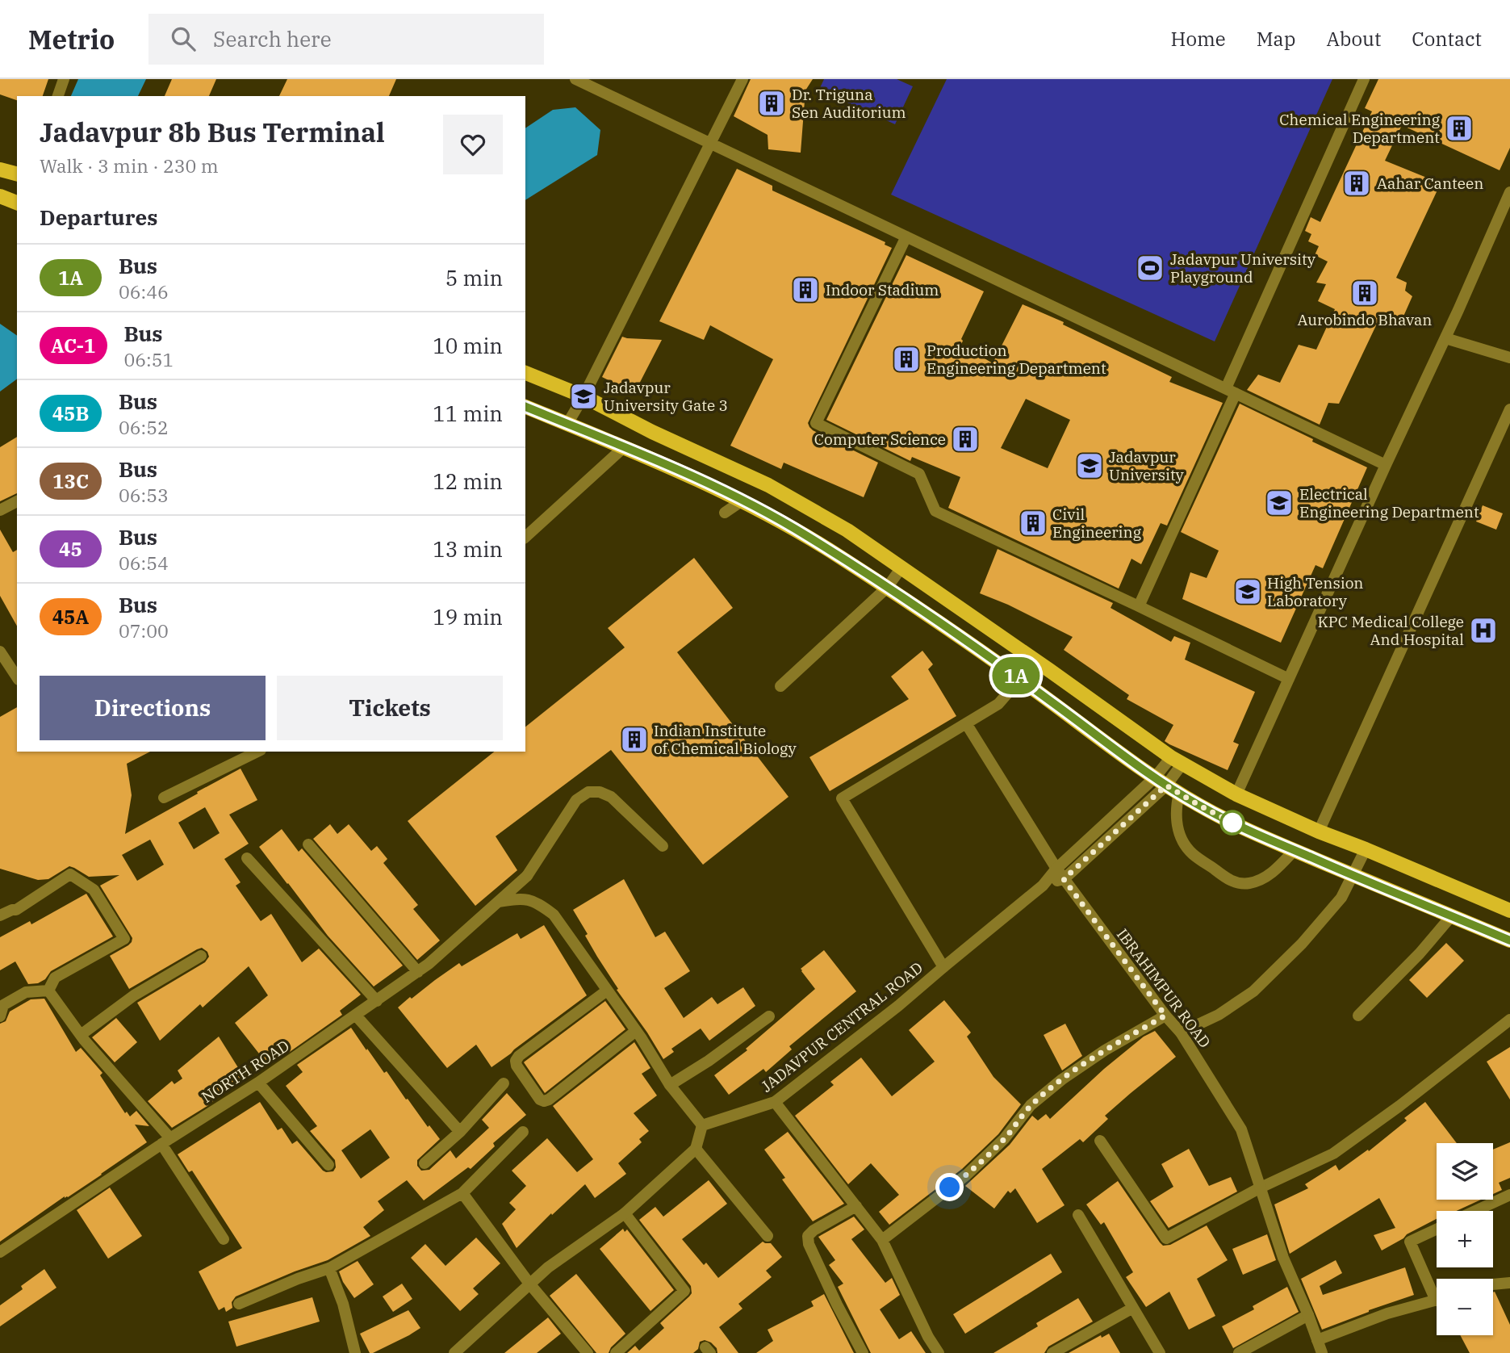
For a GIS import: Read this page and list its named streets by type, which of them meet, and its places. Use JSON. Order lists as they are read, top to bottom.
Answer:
{
  "streets": {
    "street": ["IBRAHIMPUR ROAD", "JADAVPUR CENTRAL ROAD", "NORTH ROAD"]
  },
  "crossings": [
    ["IBRAHIMPUR ROAD", "JADAVPUR CENTRAL ROAD"]
  ],
  "places": {
    "building": [
      "Dr. Triguna Sen Auditorium",
      "Chemical Engineering Department",
      "Aahar Canteen",
      "Indoor Stadium",
      "Aurobindo Bhavan",
      "Production Engineering Department",
      "Computer Science",
      "Civil Engineering",
      "Indian Institute of Chemical Biology"
    ],
    "sports": ["Jadavpur University Playground"],
    "school or university": [
      "Jadavpur University Gate 3",
      "Jadavpur University",
      "Electrical Engineering Department",
      "High Tension Laboratory"
    ],
    "hospital": ["KPC Medical College And Hospital"]
  },
  "lines": ["bus line 1A"],
  "page": {
    "header": "Metrio",
    "search": "Search here",
    "nav": [
      "Home",
      "Map",
      "About",
      "Contact"
    ],
    "on_map": "1A",
    "heading": [
      ["Jadavpur 8b Bus Terminal", "Walk · 3 min · 230 m"],
      "Departures"
    ],
    "list": [
      {
        "mark": "1A",
        "name": "Bus",
        "note": "06:46",
        "value": "5 min"
      },
      {
        "mark": "AC-1",
        "name": "Bus",
        "note": "06:51",
        "value": "10 min"
      },
      {
        "mark": "45B",
        "name": "Bus",
        "note": "06:52",
        "value": "11 min"
      },
      {
        "mark": "13C",
        "name": "Bus",
        "note": "06:53",
        "value": "12 min"
      },
      {
        "mark": "45",
        "name": "Bus",
        "note": "06:54",
        "value": "13 min"
      },
      {
        "mark": "45A",
        "name": "Bus",
        "note": "07:00",
        "value": "19 min"
      }
    ],
    "buttons": ["Directions", "Tickets"],
    "map_buttons": ["+", "−"]
  }
}
